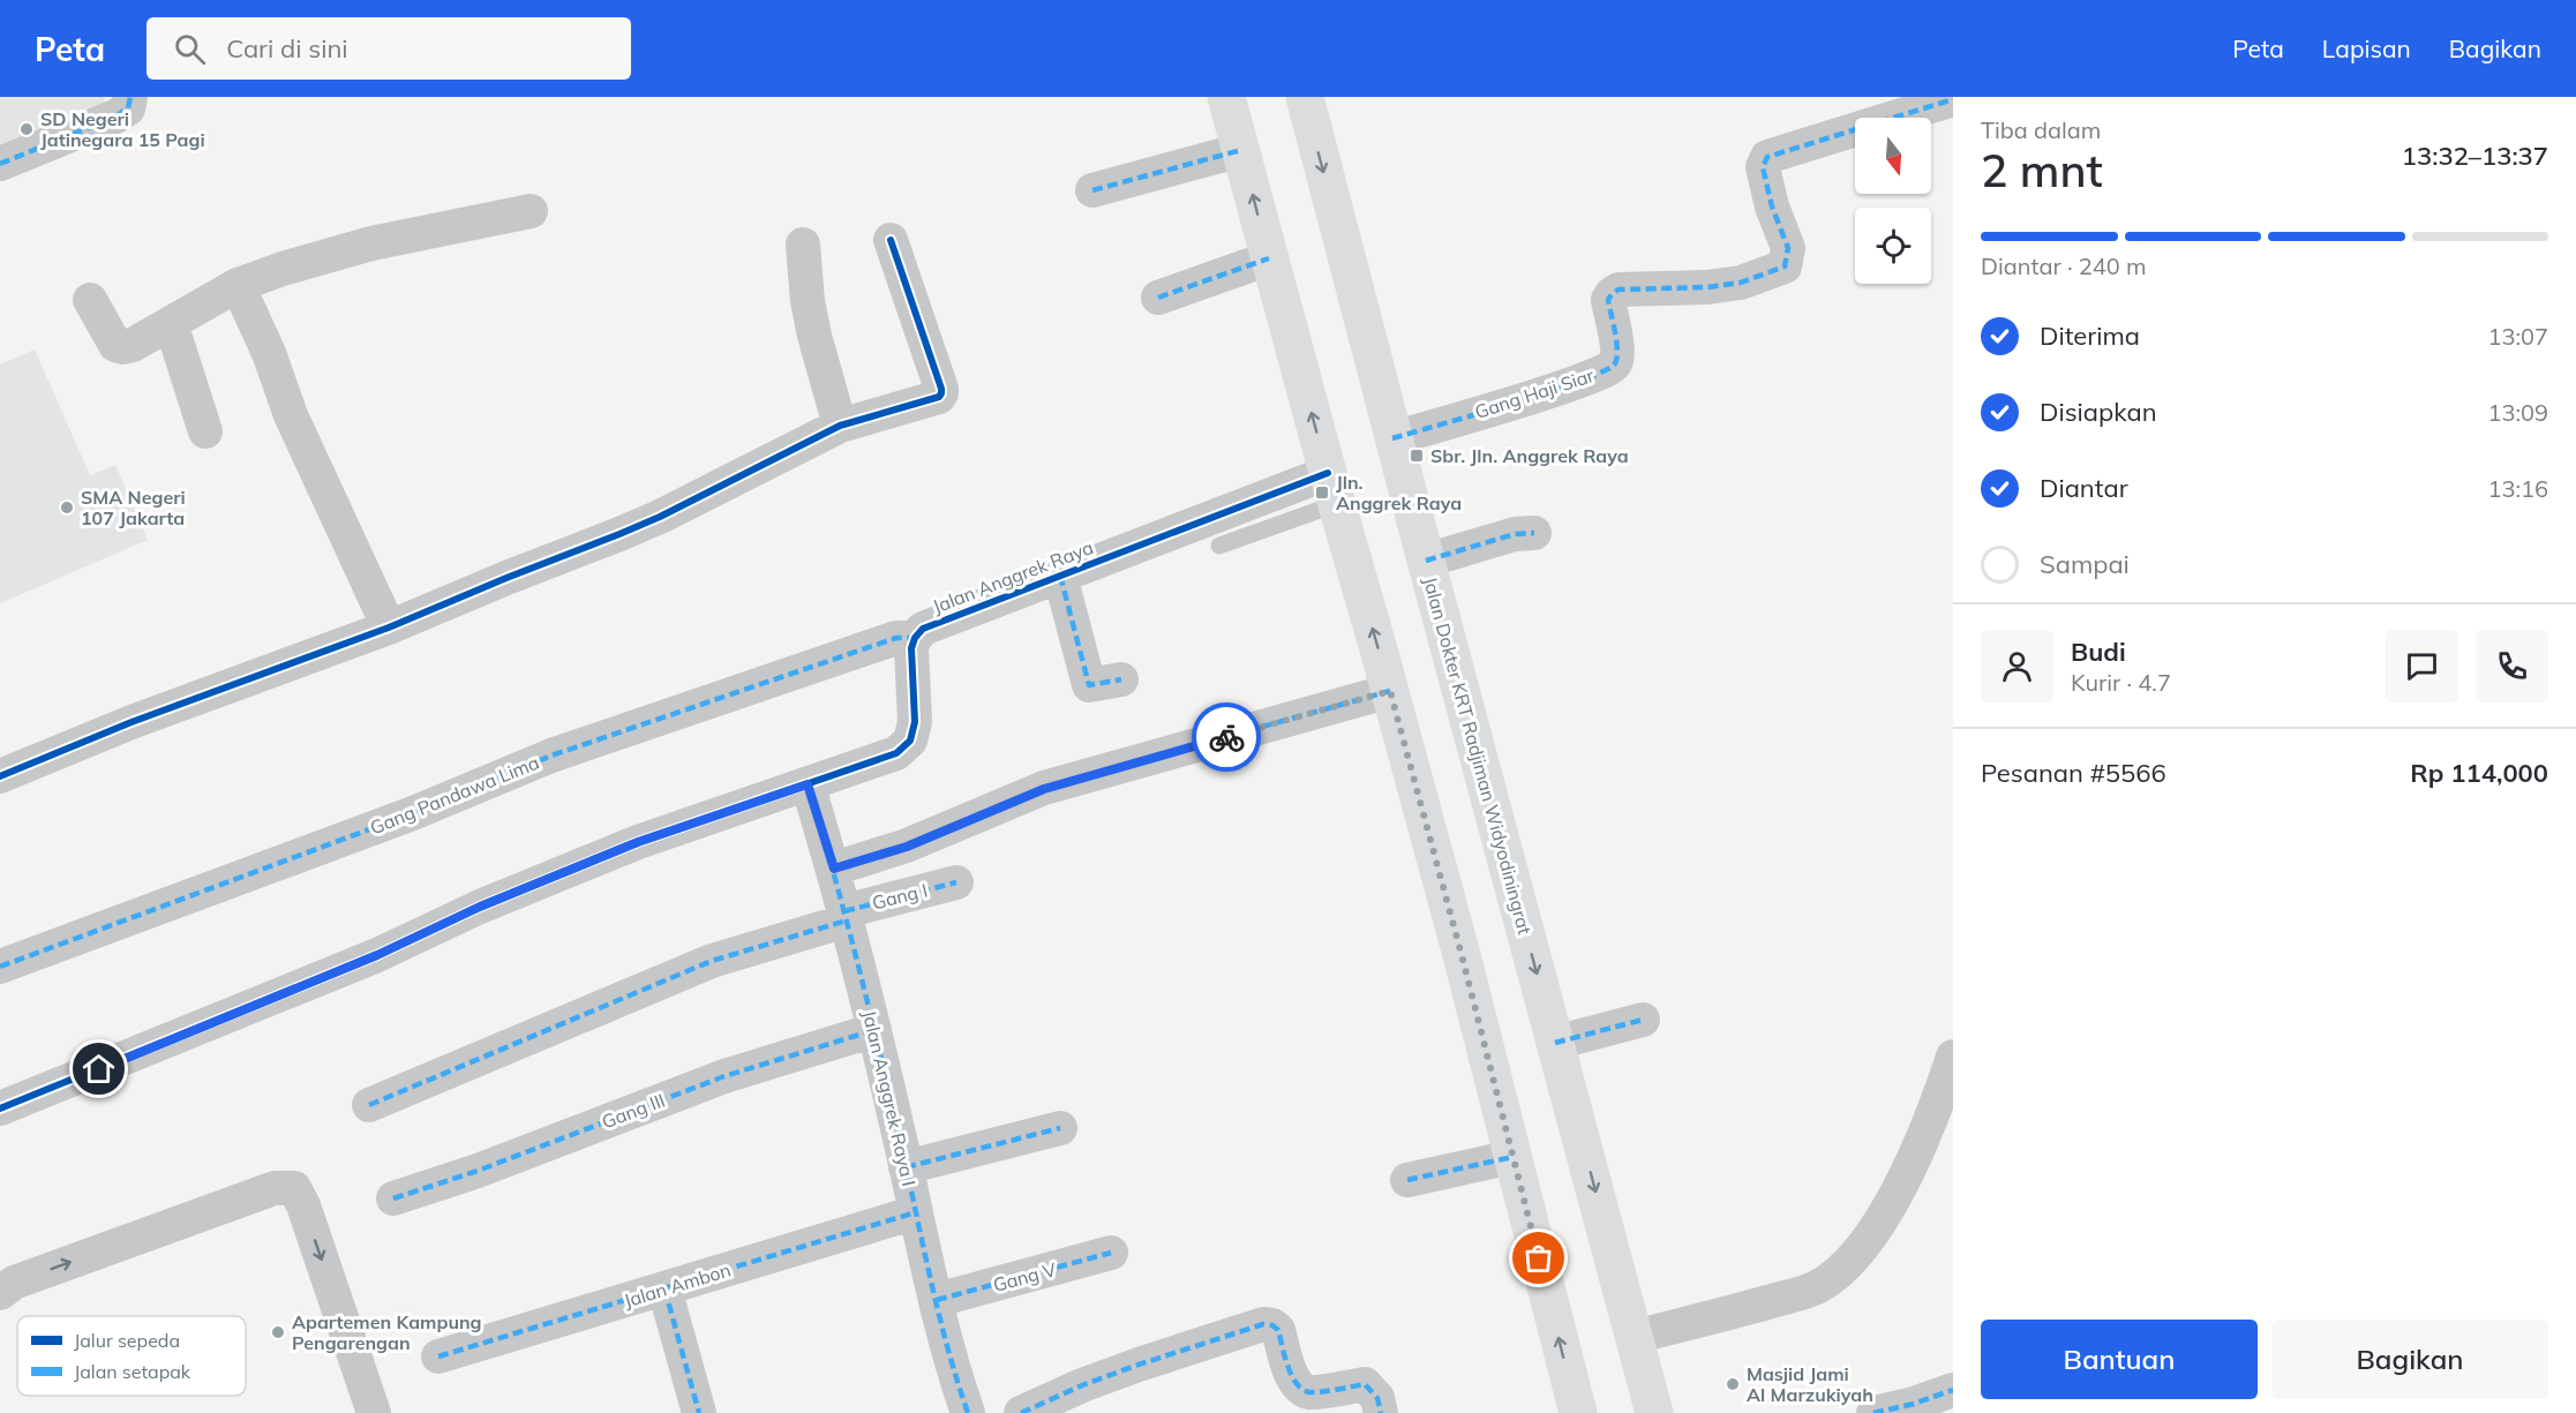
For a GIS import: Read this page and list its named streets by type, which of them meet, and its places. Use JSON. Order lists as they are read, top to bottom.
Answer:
{
  "streets": {
    "main road": ["Jalan Dokter KRT Radjiman Widyodiningrat"],
    "street": [
      "Gang Haji Siar",
      "Jalan Anggrek Raya",
      "Gang Pandawa Lima",
      "Gang I",
      "Jalan Anggrek Raya I",
      "Gang III",
      "Gang V",
      "Jalan Ambon"
    ]
  },
  "crossings": [
    ["Gang Haji Siar", "Jalan Dokter KRT Radjiman Widyodiningrat"],
    ["Jalan Anggrek Raya", "Gang Pandawa Lima"],
    ["Gang I", "Jalan Anggrek Raya I"],
    ["Jalan Anggrek Raya I", "Gang III"],
    ["Jalan Anggrek Raya I", "Gang V"],
    ["Jalan Anggrek Raya I", "Jalan Ambon"]
  ],
  "places": {
    "other": [
      "SD Negeri Jatinegara 15 Pagi",
      "SMA Negeri 107 Jakarta",
      "Apartemen Kampung Pengarengan",
      "Masjid Jami Al Marzukiyah"
    ],
    "transit": ["Sbr. Jln. Anggrek Raya", "Jln. Anggrek Raya"]
  },
  "legend": ["Jalur sepeda", "Jalan setapak"],
  "north": "bottom",
  "page": {
    "header": "Peta",
    "search": "Cari di sini",
    "nav": ["Peta", "Lapisan", "Bagikan"],
    "heading": ["2 mnt", "Tiba dalam", "13:32–13:37"],
    "panel": [
      "Budi",
      "Kurir · 4.7",
      "Pesanan #5566",
      "Rp 114,000"
    ],
    "bar": "Diantar · 240 m",
    "list": [
      ["Diterima", "13:07"],
      ["Disiapkan", "13:09"],
      ["Diantar", "13:16"],
      "Sampai"
    ],
    "buttons": ["Bantuan", "Bagikan"]
  }
}
